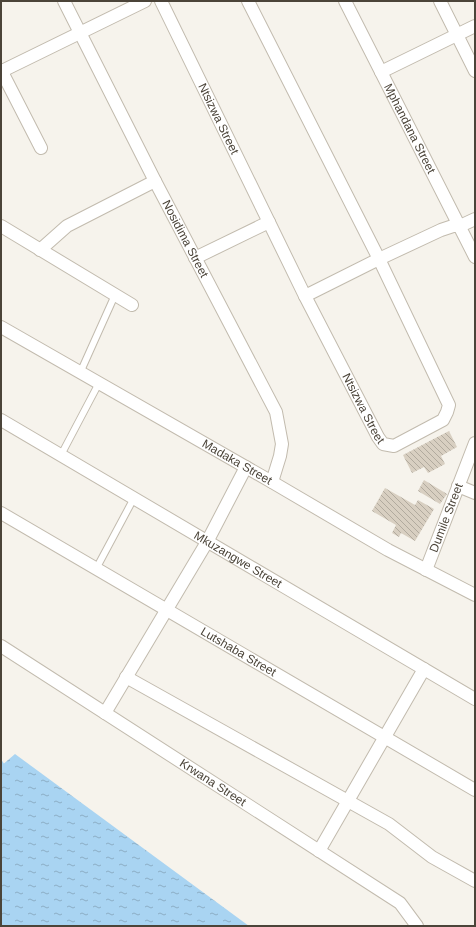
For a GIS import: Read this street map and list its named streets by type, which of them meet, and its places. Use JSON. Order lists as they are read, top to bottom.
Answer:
{
  "streets": {
    "street": [
      "Ntsizwa Street",
      "Mphandana Street",
      "Nosidima Street",
      "Madaka Street",
      "Dumile Street",
      "Mkuzangwe Street",
      "Lutshaba Street",
      "Krwana Street"
    ]
  },
  "crossings": [
    ["Nosidima Street", "Madaka Street"],
    ["Madaka Street", "Dumile Street"]
  ]
}
